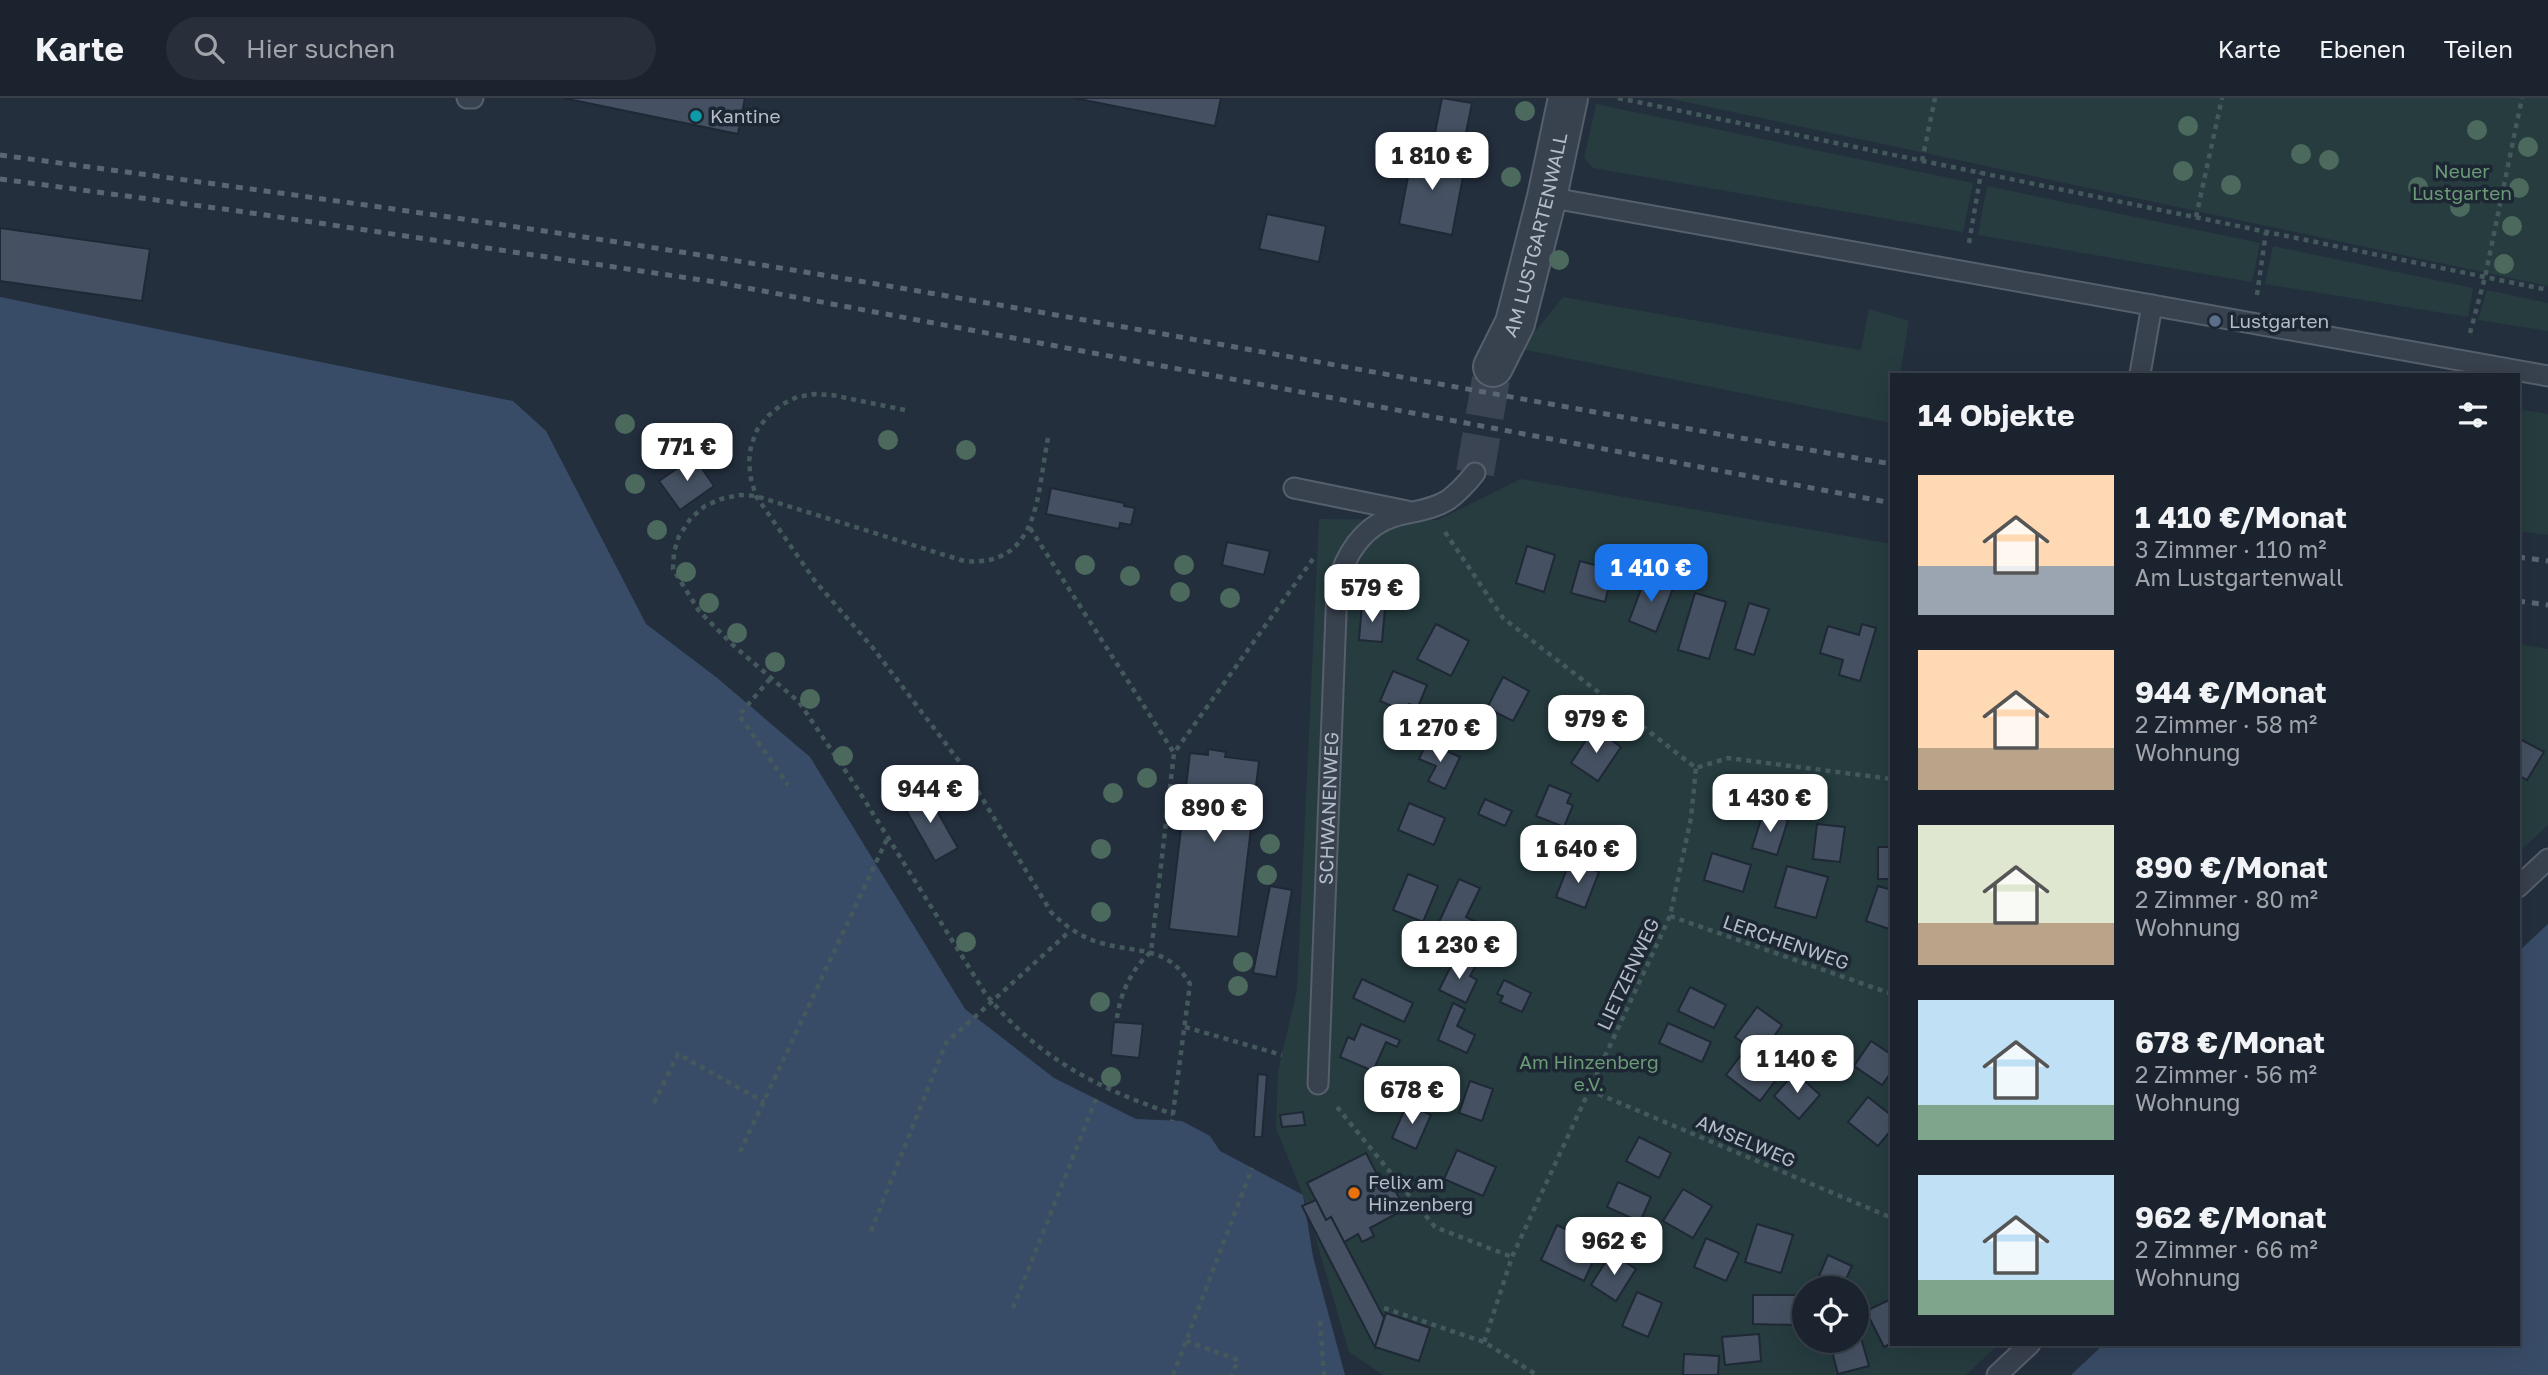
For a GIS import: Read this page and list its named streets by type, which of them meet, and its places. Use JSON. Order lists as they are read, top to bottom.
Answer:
{
  "streets": {
    "street": ["AM LUSTGARTENWALL"],
    "lane": ["SCHWANENWEG"],
    "path": ["LERCHENWEG", "LIETZENWEG", "AMSELWEG"]
  },
  "crossings": [
    ["LERCHENWEG", "LIETZENWEG"],
    ["LIETZENWEG", "AMSELWEG"]
  ],
  "parks": ["Neuer Lustgarten", "Am Hinzenberg e.V."],
  "places": ["Kantine", "Lustgarten", "Felix am Hinzenberg"],
  "page": {
    "header": "Karte",
    "search": "Hier suchen",
    "nav": ["Karte", "Ebenen", "Teilen"],
    "price": [
      "1 810 €",
      "771 €",
      "1 410 €",
      "579 €",
      "979 €",
      "1 270 €",
      "944 €",
      "1 430 €",
      "890 €",
      "1 640 €",
      "1 230 €",
      "1 140 €",
      "678 €",
      "962 €"
    ],
    "heading": "14 Objekte",
    "list": [
      {
        "name": "1 410 €/Monat",
        "note": "3 Zimmer · 110 m² · Am Lustgartenwall"
      },
      {
        "name": "944 €/Monat",
        "note": "2 Zimmer · 58 m² · Wohnung"
      },
      {
        "name": "890 €/Monat",
        "note": "2 Zimmer · 80 m² · Wohnung"
      },
      {
        "name": "678 €/Monat",
        "note": "2 Zimmer · 56 m² · Wohnung"
      },
      {
        "name": "962 €/Monat",
        "note": "2 Zimmer · 66 m² · Wohnung"
      }
    ]
  }
}
